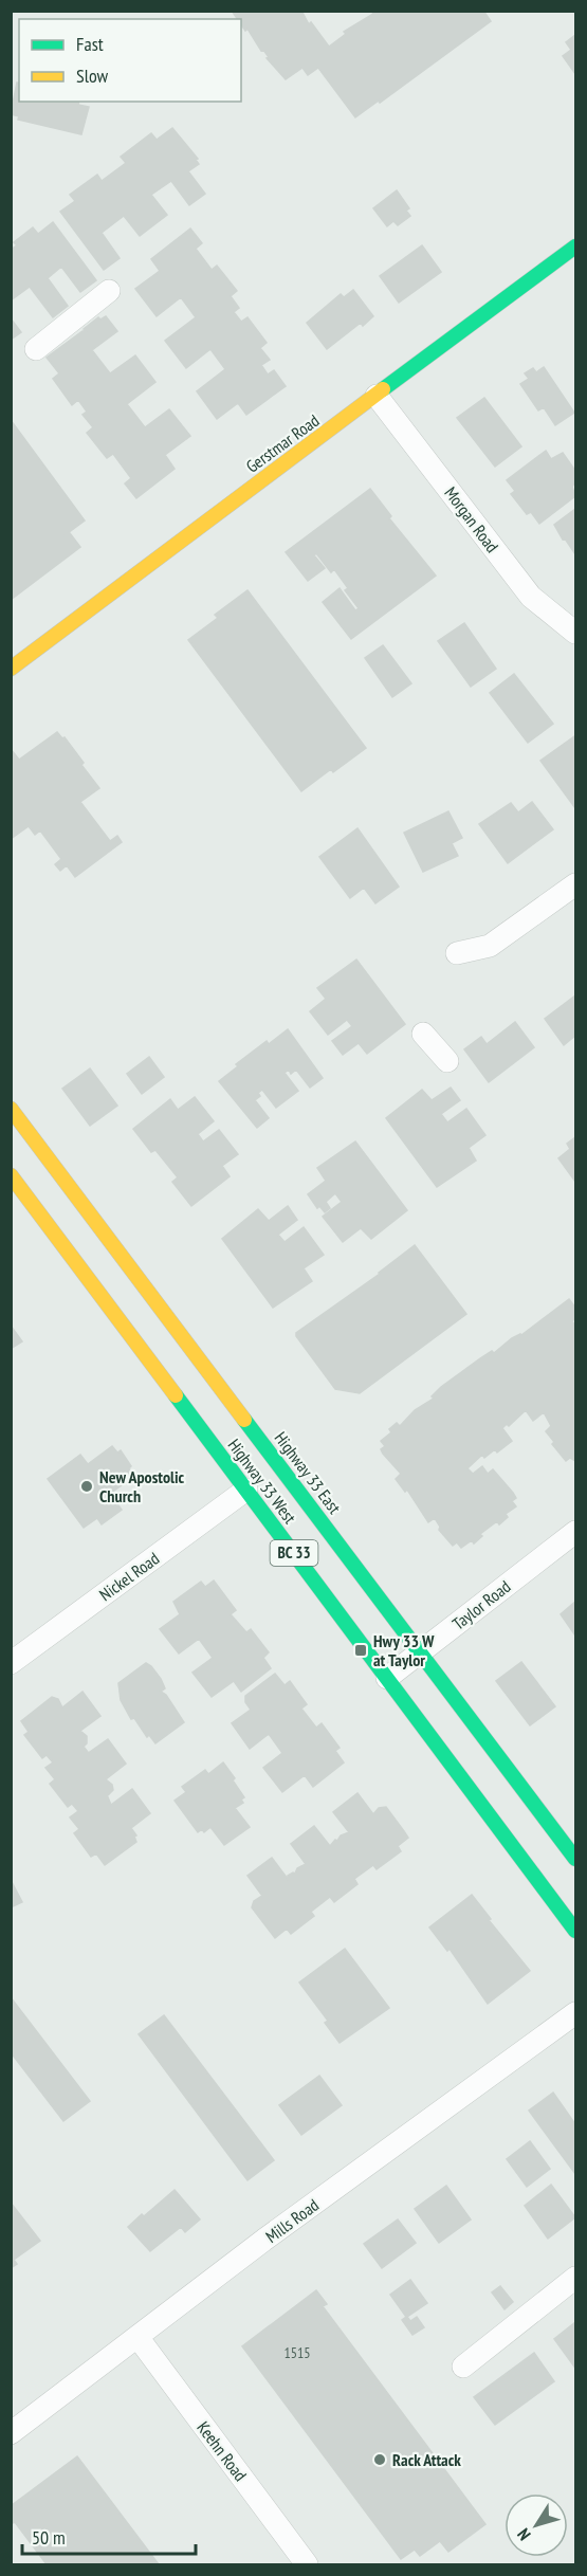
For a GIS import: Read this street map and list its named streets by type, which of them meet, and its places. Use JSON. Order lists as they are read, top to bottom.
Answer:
{
  "streets": {
    "main road": [
      "Gerstmar Road",
      "Highway 33 East",
      "Highway 33 West",
      "BC 33"
    ],
    "street": [
      "Morgan Road",
      "Nickel Road",
      "Taylor Road",
      "Mills Road",
      "Keehn Road"
    ]
  },
  "crossings": [
    ["Gerstmar Road", "Morgan Road"],
    ["Highway 33 East", "Taylor Road"],
    ["Highway 33 West", "Nickel Road"],
    ["Highway 33 West", "Taylor Road"],
    ["Mills Road", "Keehn Road"]
  ],
  "places": {
    "other": ["New Apostolic Church", "Rack Attack"],
    "transit": ["Hwy 33 W at Taylor"]
  },
  "house_numbers": ["1515"],
  "legend": ["Fast", "Slow"],
  "scale_bar": "50 m",
  "north": "bottom left"
}
